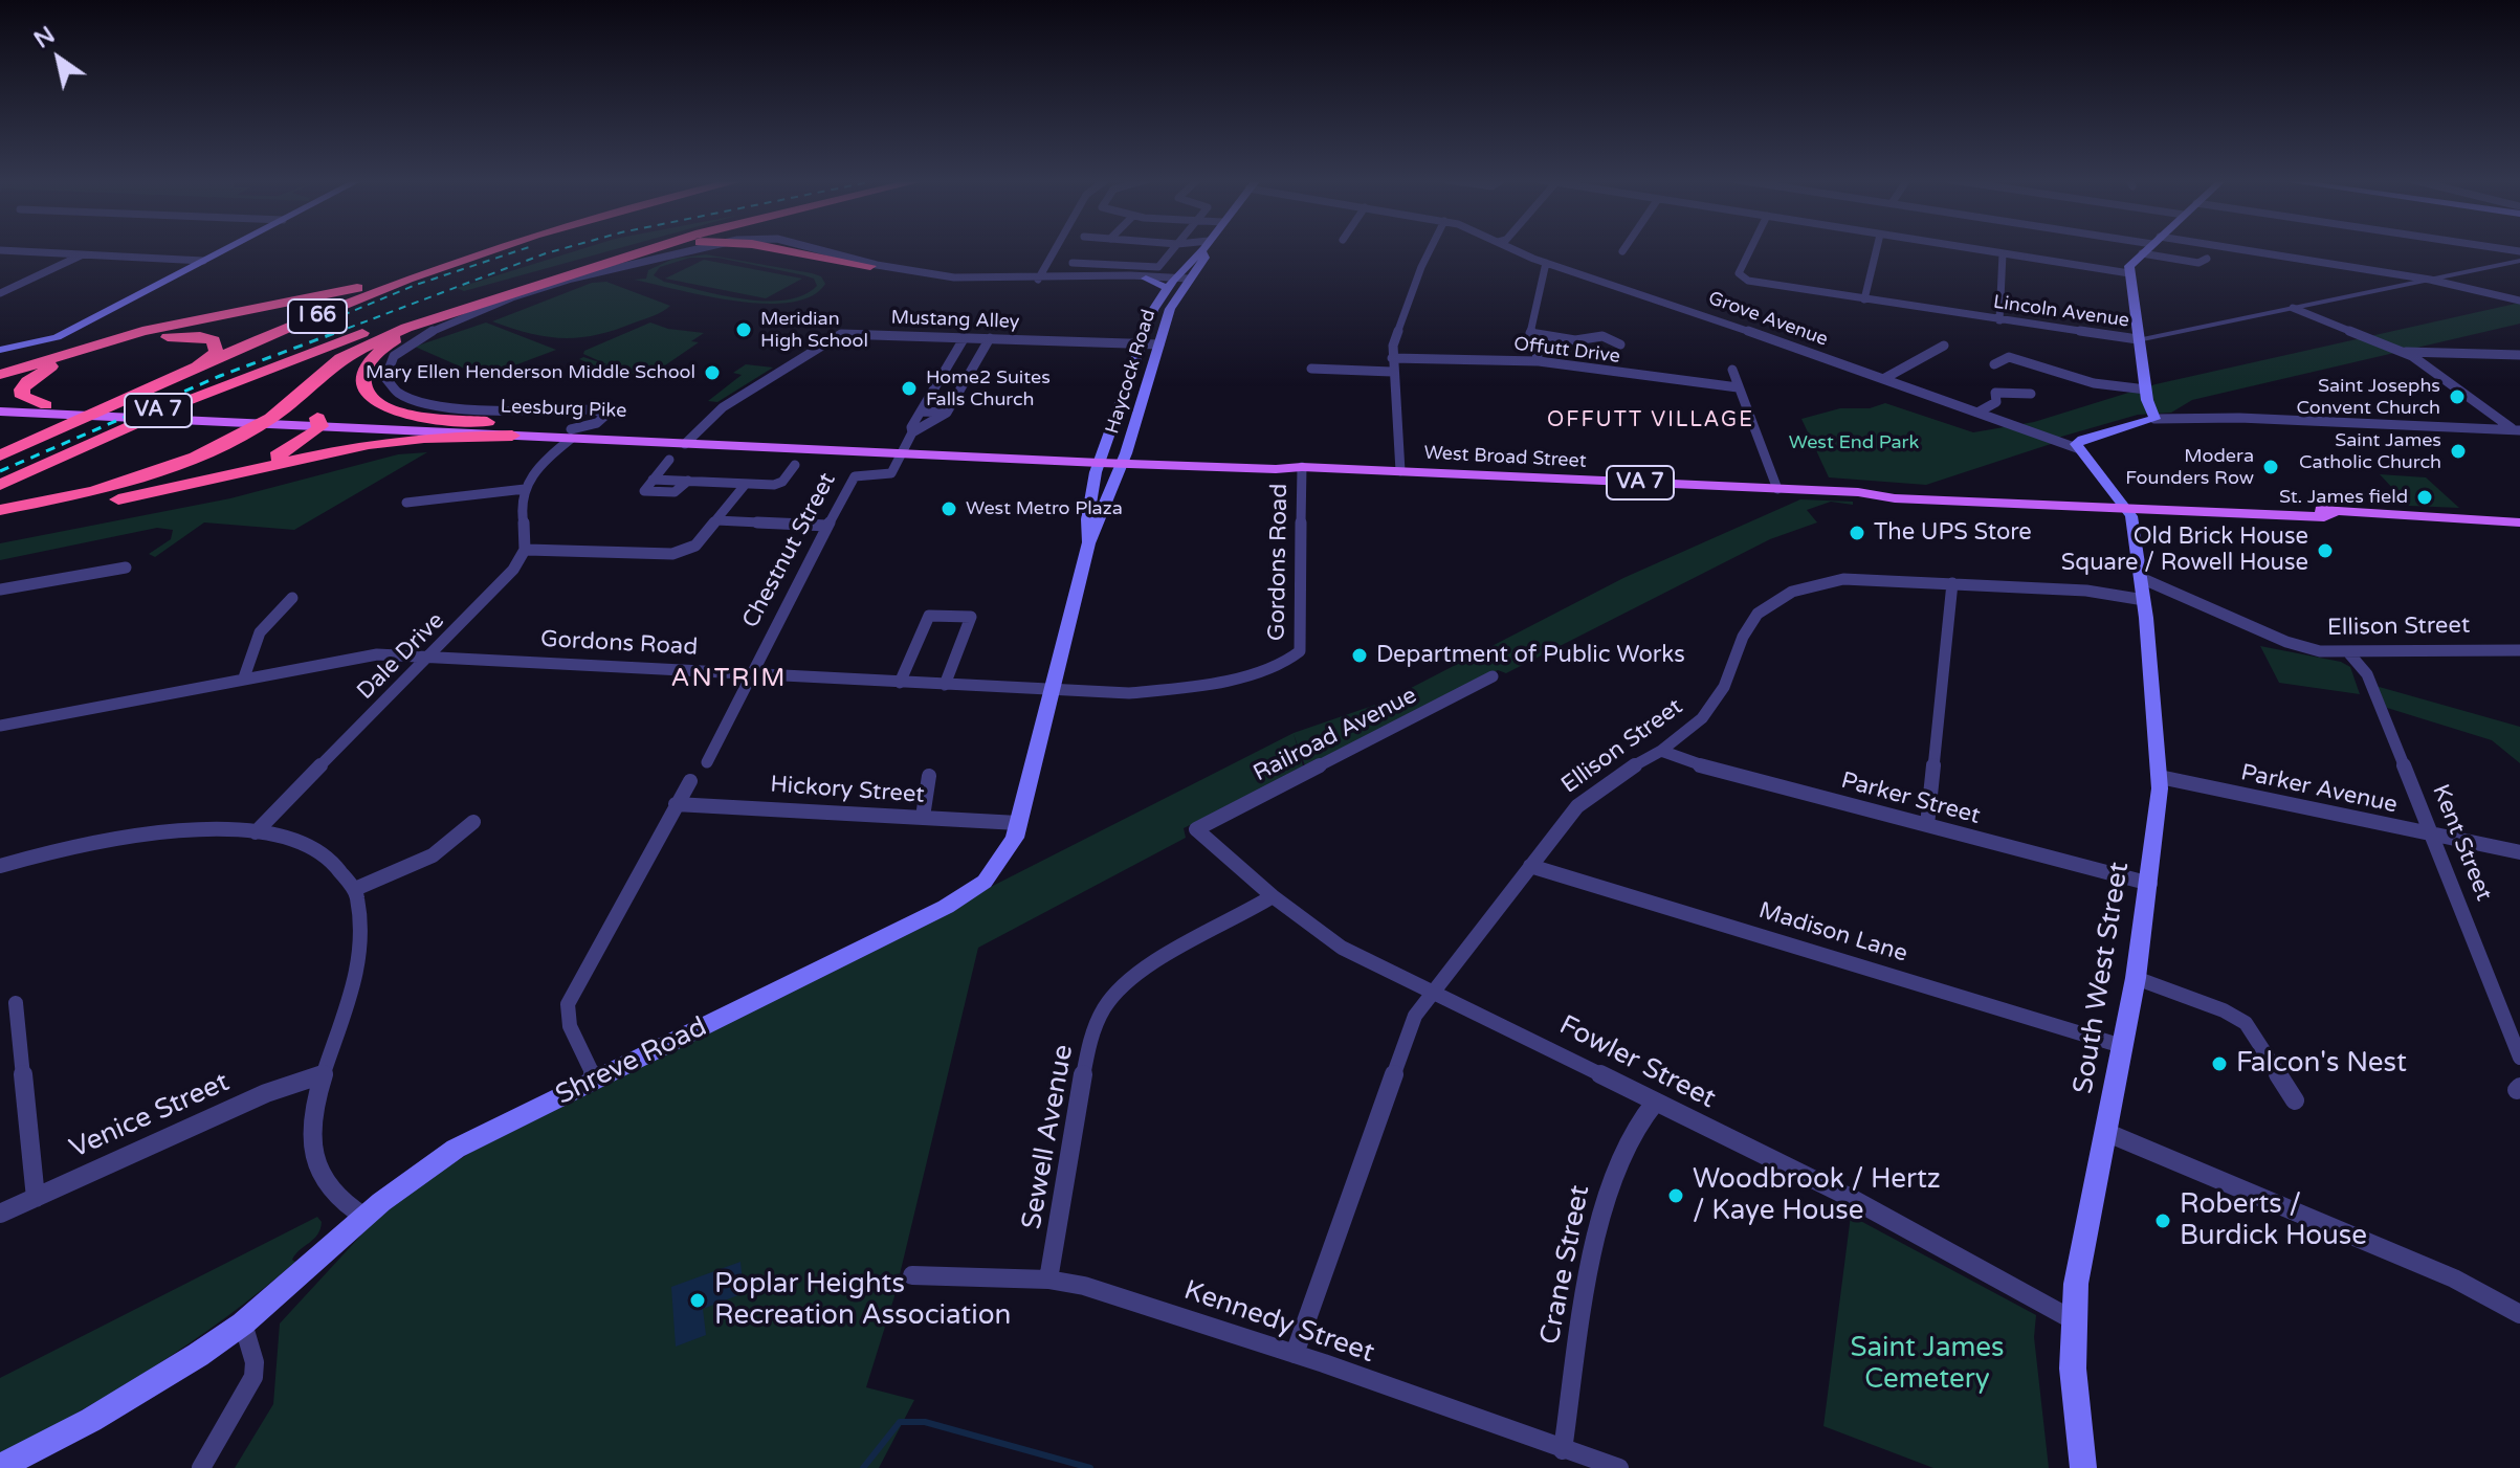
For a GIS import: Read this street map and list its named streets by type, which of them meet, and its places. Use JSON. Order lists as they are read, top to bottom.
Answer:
{
  "streets": {
    "highway": ["I 66"],
    "main road": [
      "Haycock Road",
      "Leesburg Pike",
      "VA 7",
      "West Broad Street",
      "South West Street",
      "Shreve Road"
    ],
    "street": [
      "Lincoln Avenue",
      "Grove Avenue",
      "Mustang Alley",
      "Offutt Drive",
      "Chestnut Street",
      "Gordons Road",
      "Ellison Street",
      "Dale Drive",
      "Railroad Avenue",
      "Parker Avenue",
      "Hickory Street",
      "Parker Street",
      "Kent Street",
      "Madison Lane",
      "Fowler Street",
      "Venice Street",
      "Sewell Avenue",
      "Crane Street",
      "Kennedy Street"
    ]
  },
  "crossings": [
    ["Mustang Alley", "Haycock Road"],
    ["Mustang Alley", "Leesburg Pike"],
    ["Haycock Road", "Leesburg Pike"],
    ["Haycock Road", "West Broad Street"],
    ["Haycock Road", "Shreve Road"],
    ["Leesburg Pike", "West Broad Street"],
    ["Leesburg Pike", "Chestnut Street"],
    ["Leesburg Pike", "Shreve Road"],
    ["West Broad Street", "Gordons Road"],
    ["West Broad Street", "South West Street"],
    ["West Broad Street", "Shreve Road"],
    ["Chestnut Street", "Gordons Road"],
    ["Gordons Road", "Dale Drive"],
    ["Gordons Road", "Shreve Road"],
    ["Ellison Street", "Parker Street"],
    ["Ellison Street", "Kent Street"],
    ["Ellison Street", "Madison Lane"],
    ["Ellison Street", "South West Street"],
    ["Ellison Street", "Fowler Street"],
    ["Ellison Street", "Kennedy Street"],
    ["Railroad Avenue", "Fowler Street"],
    ["Parker Avenue", "Kent Street"],
    ["Parker Avenue", "South West Street"],
    ["Hickory Street", "Shreve Road"],
    ["Parker Street", "South West Street"],
    ["Madison Lane", "South West Street"],
    ["South West Street", "Fowler Street"],
    ["Fowler Street", "Sewell Avenue"],
    ["Fowler Street", "Crane Street"],
    ["Sewell Avenue", "Kennedy Street"],
    ["Crane Street", "Kennedy Street"]
  ],
  "districts": ["OFFUTT VILLAGE", "ANTRIM"],
  "parks": ["West End Park", "Saint James Cemetery"],
  "places": [
    "Meridian High School",
    "Mary Ellen Henderson Middle School",
    "Home2 Suites Falls Church",
    "Saint Josephs Convent Church",
    "Saint James Catholic Church",
    "Modera Founders Row",
    "St. James field",
    "West Metro Plaza",
    "The UPS Store",
    "Old Brick House Square / Rowell House",
    "Department of Public Works",
    "Falcon's Nest",
    "Woodbrook / Hertz / Kaye House",
    "Roberts / Burdick House",
    "Poplar Heights Recreation Association"
  ],
  "north": "top left"
}
